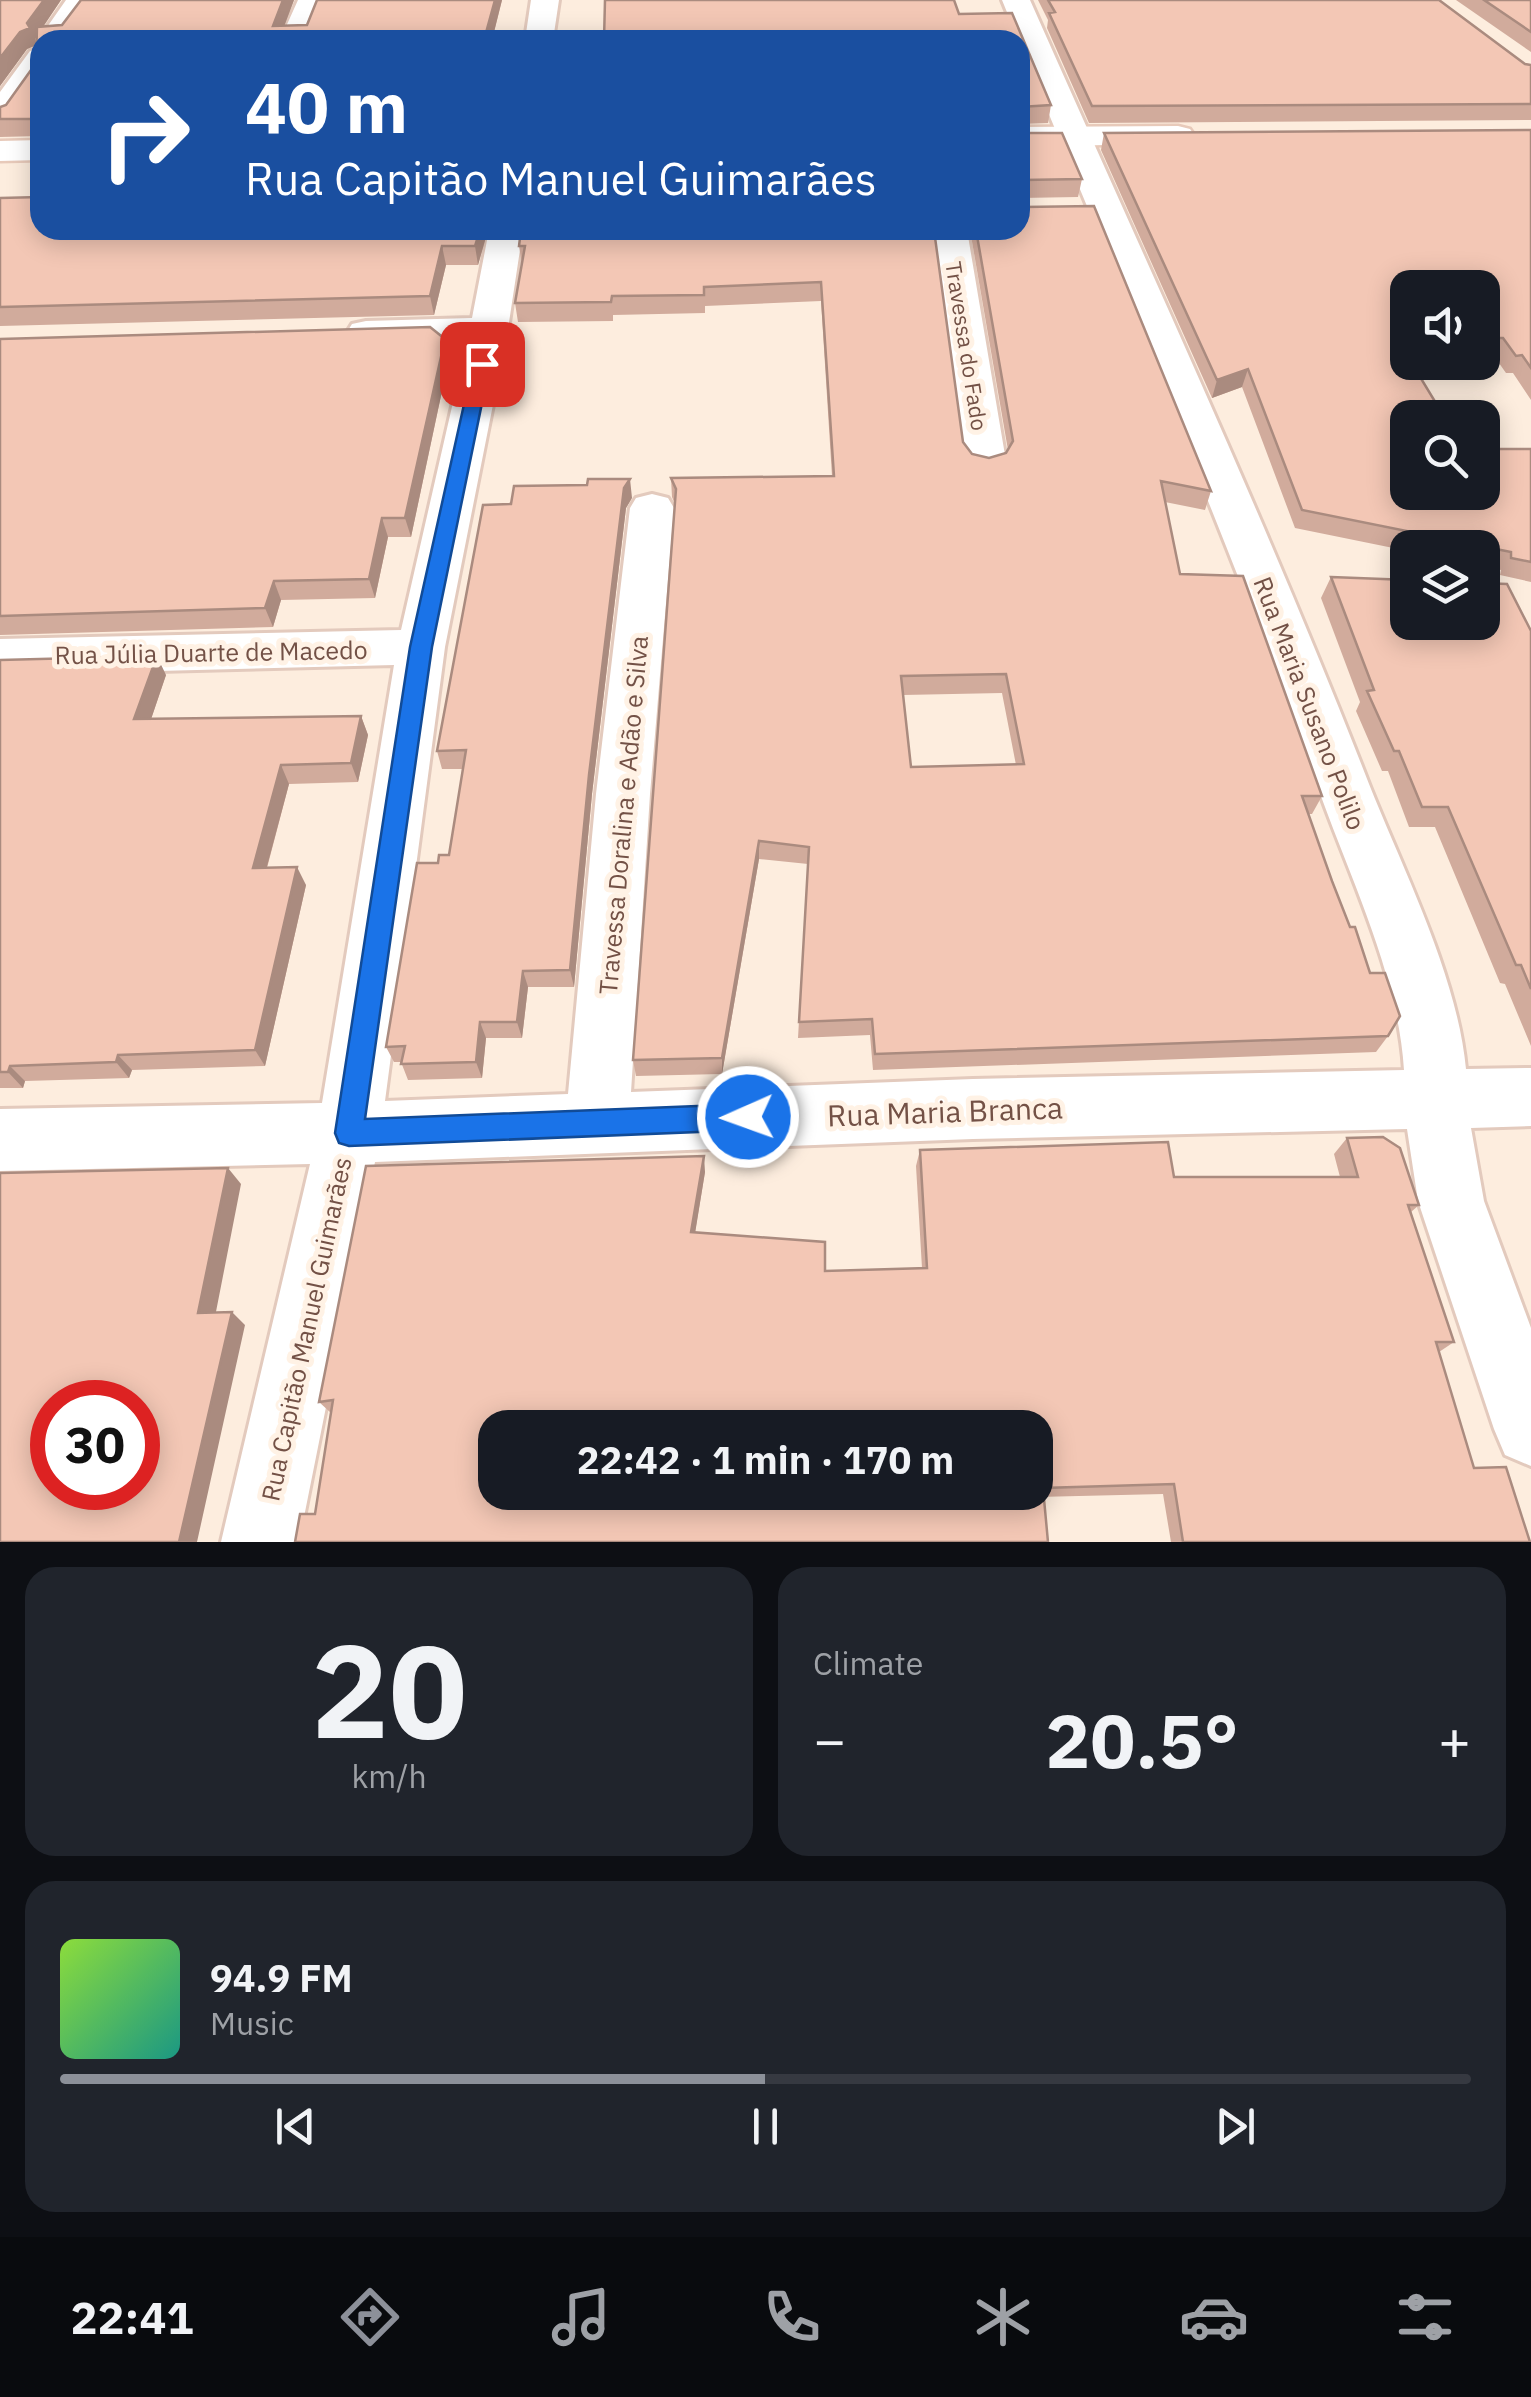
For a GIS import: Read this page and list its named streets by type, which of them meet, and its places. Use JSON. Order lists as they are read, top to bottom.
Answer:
{
  "streets": {
    "street": [
      "Travessa do Fado",
      "Rua Júlia Duarte de Macedo",
      "Rua Maria Susano Polilo",
      "Travessa Doralina e Adão e Silva",
      "Rua Maria Branca",
      "Rua Capitão Manuel Guimarães"
    ]
  },
  "crossings": [
    ["Rua Júlia Duarte de Macedo", "Rua Capitão Manuel Guimarães"],
    ["Rua Maria Susano Polilo", "Rua Maria Branca"],
    ["Travessa Doralina e Adão e Silva", "Rua Maria Branca"],
    ["Rua Maria Branca", "Rua Capitão Manuel Guimarães"]
  ],
  "page": {
    "turn": ["40 m", "Rua Capitão Manuel Guimarães"],
    "limit": "30",
    "trip": "22:42 · 1 min · 170 m",
    "tile": [
      ["20", "km/h"],
      "Climate"
    ],
    "heat": ["−", "20.5°", "+"],
    "song": ["94.9 FM", "Music"],
    "tabs": "22:41"
  }
}
